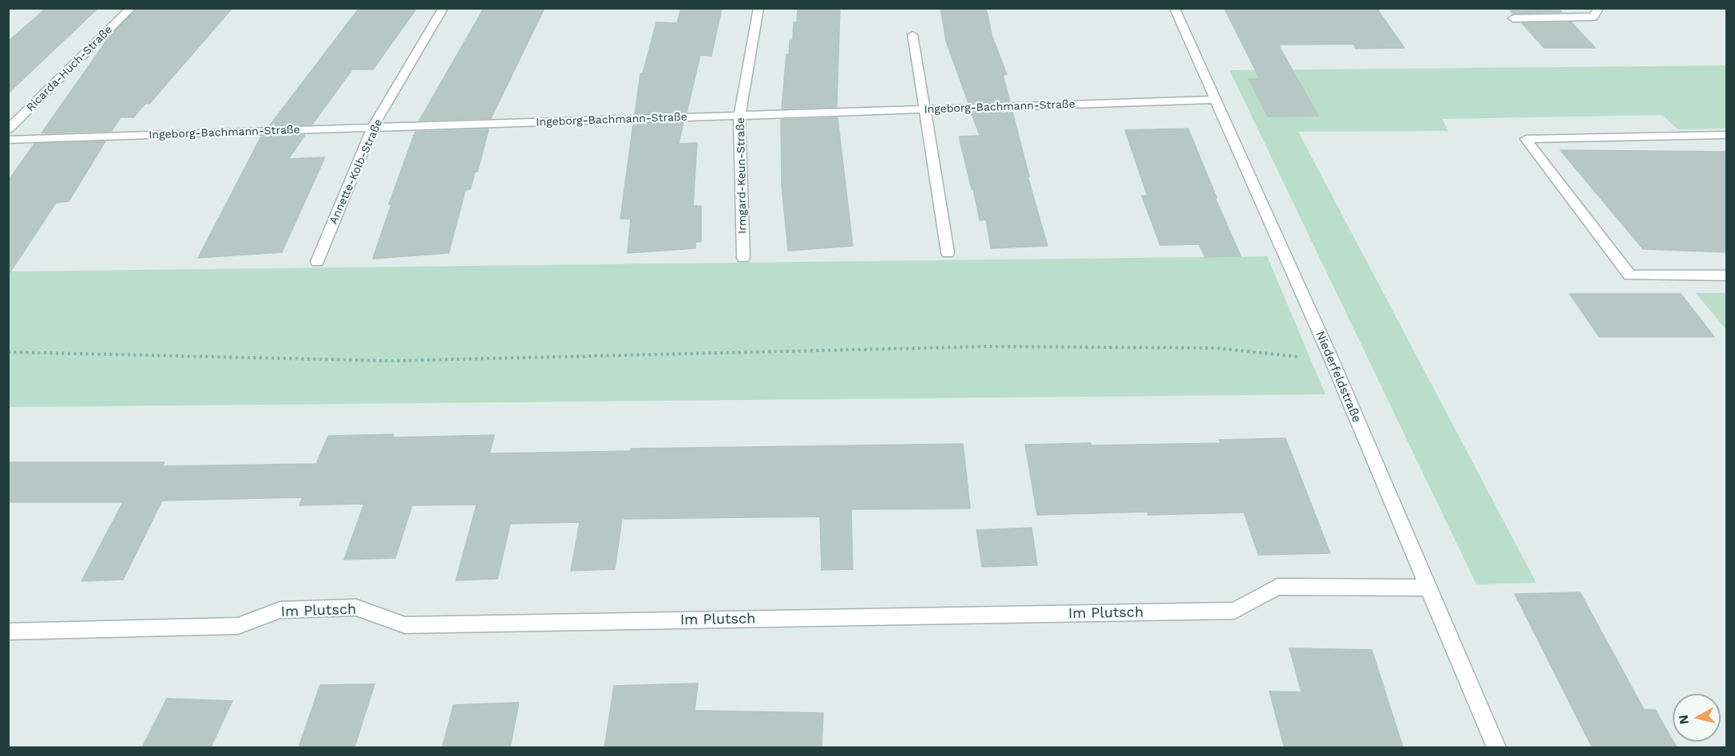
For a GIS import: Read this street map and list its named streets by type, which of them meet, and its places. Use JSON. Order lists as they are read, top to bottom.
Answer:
{
  "streets": {
    "street": [
      "Ricarda-Huch-Straße",
      "Ingeborg-Bachmann-Straße",
      "Annette-Kolb-Straße",
      "Irmgard-Keun-Straße",
      "Niederfeldstraße",
      "Im Plutsch"
    ]
  },
  "crossings": [
    ["Ingeborg-Bachmann-Straße", "Annette-Kolb-Straße"],
    ["Ingeborg-Bachmann-Straße", "Irmgard-Keun-Straße"],
    ["Ingeborg-Bachmann-Straße", "Niederfeldstraße"],
    ["Niederfeldstraße", "Im Plutsch"]
  ],
  "north": "left"
}
